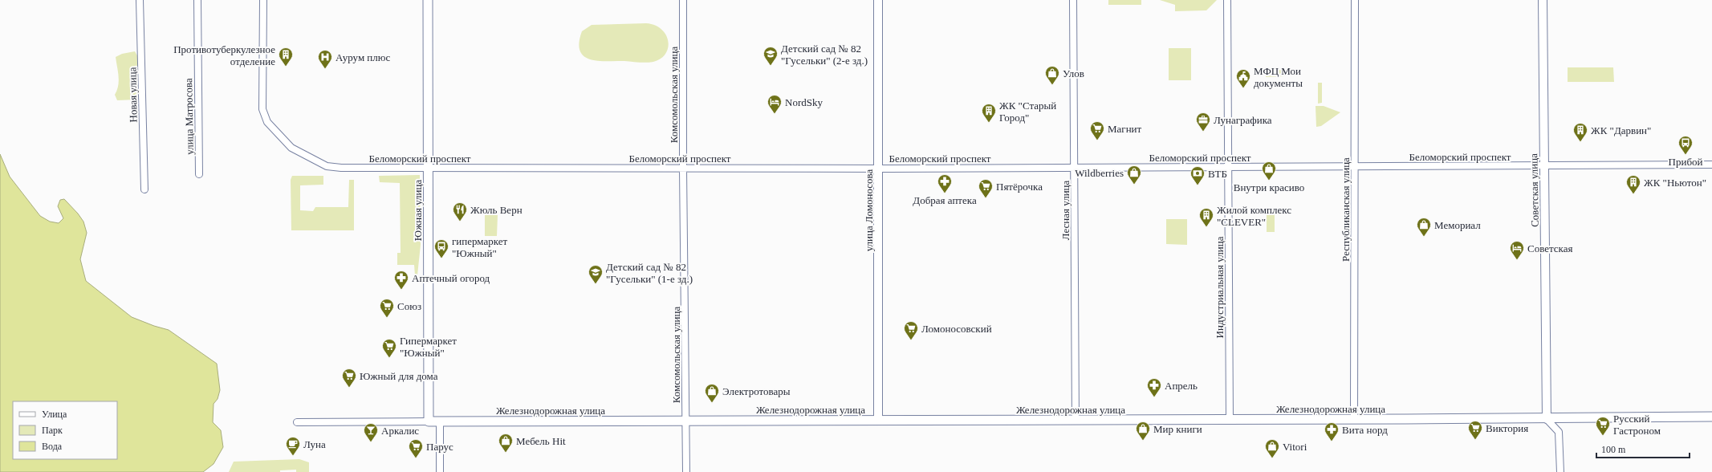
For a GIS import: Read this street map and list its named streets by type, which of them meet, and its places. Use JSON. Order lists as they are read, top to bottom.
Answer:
{
  "streets": {
    "main road": ["Южная улица", "Железнодорожная улица"],
    "street": [
      "Новая улица",
      "Комсомольская улица",
      "улица Матросова",
      "Беломорский проспект",
      "Советская улица",
      "Республиканская улица",
      "улица Ломоносова",
      "Лесная улица",
      "Индустриальная улица"
    ]
  },
  "crossings": [
    ["Комсомольская улица", "Беломорский проспект"],
    ["Комсомольская улица", "Железнодорожная улица"],
    ["Беломорский проспект", "Советская улица"],
    ["Беломорский проспект", "Республиканская улица"],
    ["Беломорский проспект", "Южная улица"],
    ["Беломорский проспект", "улица Ломоносова"],
    ["Беломорский проспект", "Лесная улица"],
    ["Беломорский проспект", "Индустриальная улица"],
    ["Советская улица", "Железнодорожная улица"],
    ["Республиканская улица", "Железнодорожная улица"],
    ["Южная улица", "Железнодорожная улица"],
    ["улица Ломоносова", "Железнодорожная улица"],
    ["Лесная улица", "Железнодорожная улица"],
    ["Индустриальная улица", "Железнодорожная улица"]
  ],
  "places": {
    "school or university": ["Детский сад № 82 \"Гусельки\" (2-е зд.)", "Детский сад № 82 \"Гусельки\" (1-е зд.)"],
    "building": [
      "Противотуберкулезное отделение",
      "ЖК \"Старый Город\"",
      "ЖК \"Дарвин\"",
      "ЖК \"Ньютон\"",
      "Жилой комплекс \"СLEVER\""
    ],
    "hospital": ["Аурум плюс"],
    "shop": [
      "Улов",
      "Внутри красиво",
      "Wildberries",
      "Мемориал",
      "Электротовары",
      "Мир книги",
      "Мебель Hit",
      "Vitori"
    ],
    "public building": ["МФЦ Мои документы"],
    "hotel": ["NordSky", "Советская"],
    "office": ["Лунаграфика"],
    "supermarket": [
      "Магнит",
      "Пятёрочка",
      "Союз",
      "Ломоносовский",
      "Гипермаркет \"Южный\"",
      "Южный для дома",
      "Русский Гастроном",
      "Виктория",
      "Парус"
    ],
    "bus stop": ["Прибой", "гипермаркет \"Южный\""],
    "bank": ["ВТБ"],
    "pharmacy": [
      "Добрая аптека",
      "Аптечный огород",
      "Апрель",
      "Вита норд"
    ],
    "restaurant": ["Жюль Верн"],
    "bar": ["Аркалис"],
    "cafe": ["Луна"]
  },
  "legend": ["Улица", "Парк", "Вода"],
  "scale_bar": "100 m"
}
